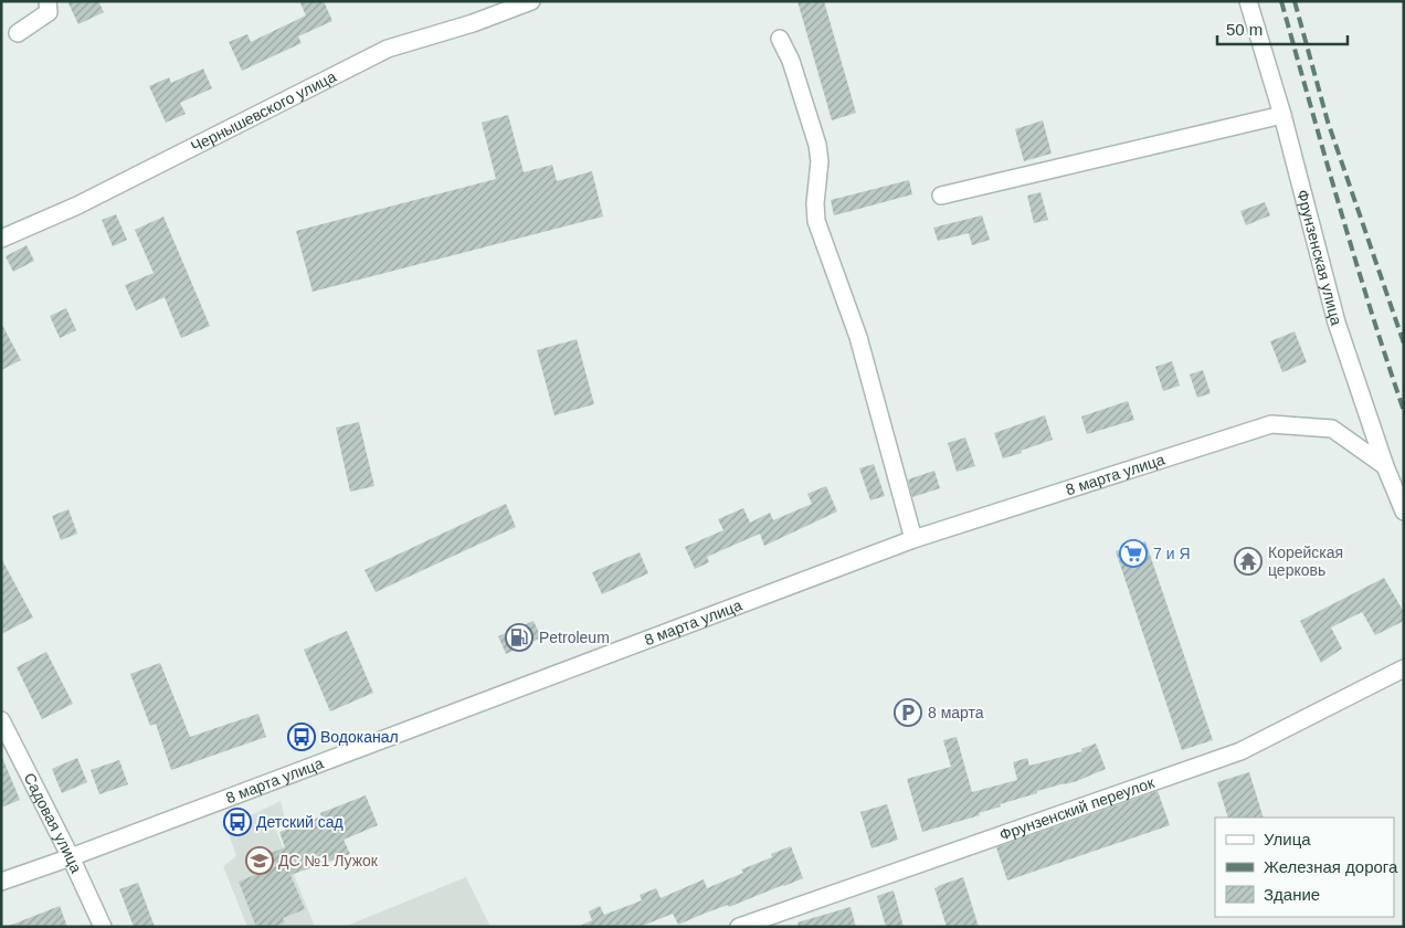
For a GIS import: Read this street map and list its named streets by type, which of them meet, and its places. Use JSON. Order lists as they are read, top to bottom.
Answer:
{
  "streets": {
    "street": [
      "Чернышевского улица",
      "Фрунзенская улица",
      "8 марта улица",
      "Фрунзенский переулок",
      "Садовая улица"
    ]
  },
  "crossings": [
    ["Фрунзенская улица", "8 марта улица"],
    ["8 марта улица", "Садовая улица"]
  ],
  "places": {
    "supermarket": ["7 и Я"],
    "temple": ["Корейская церковь"],
    "fuel station": ["Petroleum"],
    "parking": ["8 марта"],
    "bus stop": ["Водоканал", "Детский сад"],
    "school or university": ["ДС №1 Лужок"]
  },
  "legend": ["Улица", "Железная дорога", "Здание"],
  "scale_bar": "50 m"
}
